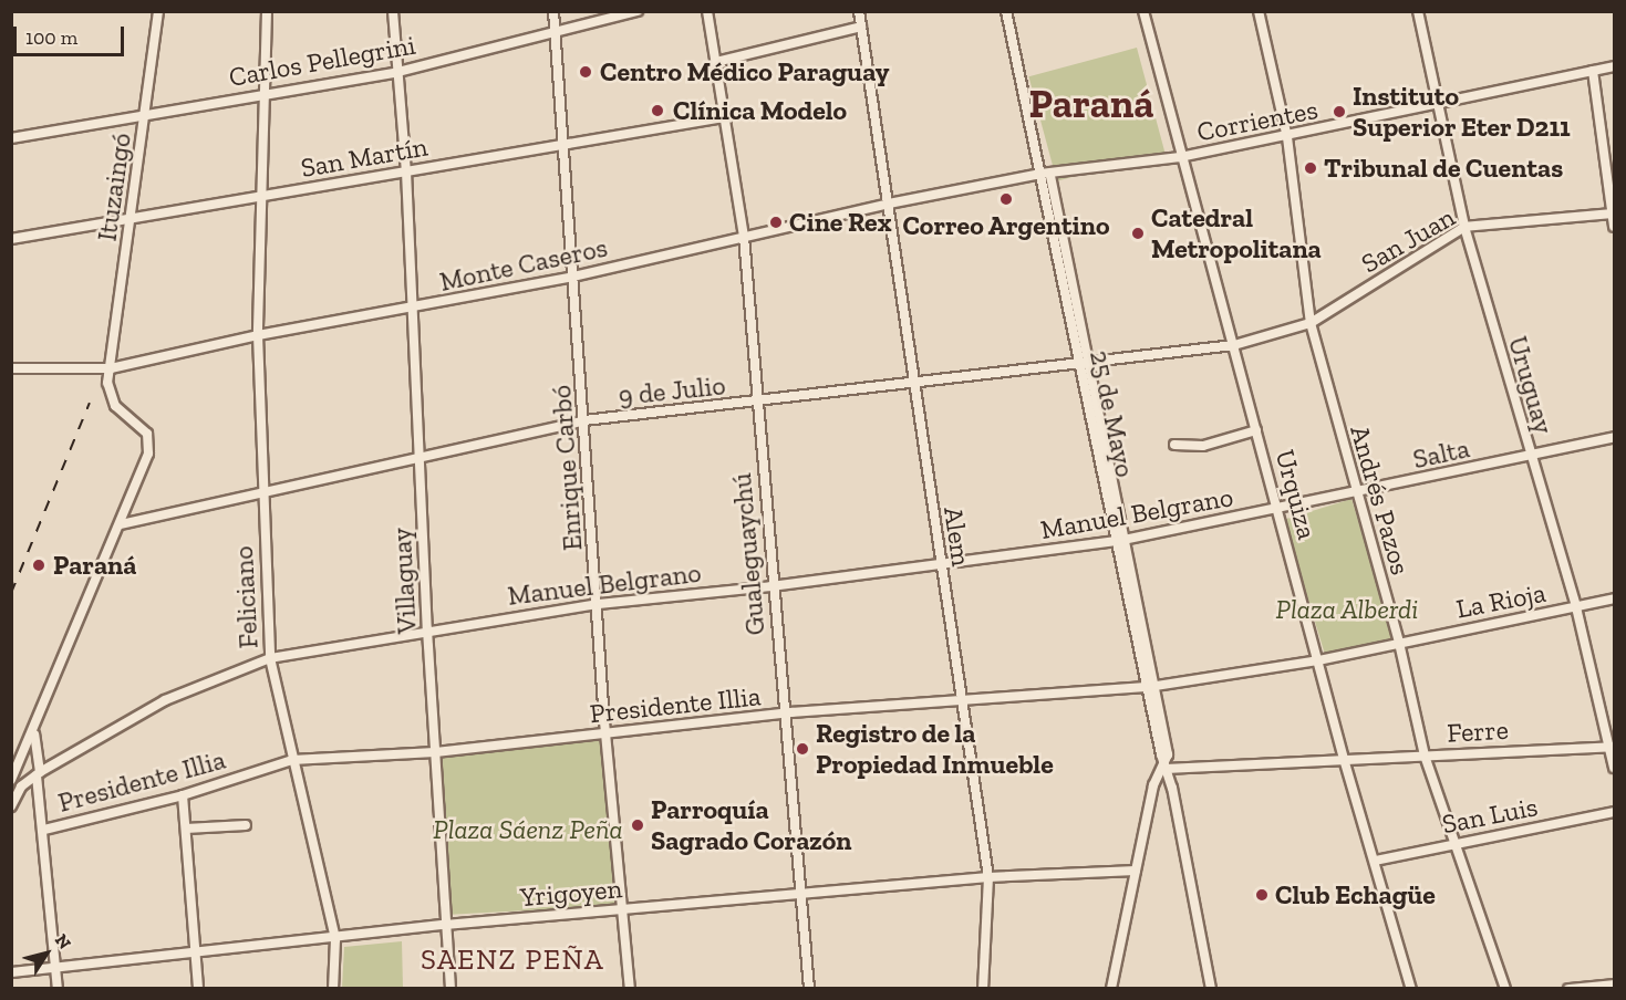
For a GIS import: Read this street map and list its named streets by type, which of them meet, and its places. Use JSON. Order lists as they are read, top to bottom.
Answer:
{
  "streets": {
    "street": [
      "Carlos Pellegrini",
      "Corrientes",
      "San Martín",
      "Ituzaingó",
      "San Juan",
      "Monte Caseros",
      "Uruguay",
      "9 de Julio",
      "25 de Mayo",
      "Salta",
      "Enrique Carbó",
      "Urquiza",
      "Andrés Pazos",
      "Manuel Belgrano",
      "Alem",
      "Gualeguaychú",
      "Villaguay",
      "Feliciano",
      "La Rioja",
      "Presidente Illia",
      "Ferre",
      "San Luis",
      "Yrigoyen"
    ]
  },
  "crossings": [
    ["Carlos Pellegrini", "Ituzaingó"],
    ["Carlos Pellegrini", "Enrique Carbó"],
    ["Carlos Pellegrini", "Villaguay"],
    ["Carlos Pellegrini", "Feliciano"],
    ["Corrientes", "Monte Caseros"],
    ["Corrientes", "Uruguay"],
    ["Corrientes", "25 de Mayo"],
    ["Corrientes", "Urquiza"],
    ["Corrientes", "Andrés Pazos"],
    ["San Martín", "Ituzaingó"],
    ["San Martín", "Enrique Carbó"],
    ["San Martín", "Gualeguaychú"],
    ["San Martín", "Villaguay"],
    ["San Martín", "Feliciano"],
    ["Ituzaingó", "Monte Caseros"],
    ["Ituzaingó", "9 de Julio"],
    ["San Juan", "Uruguay"],
    ["San Juan", "9 de Julio"],
    ["San Juan", "Urquiza"],
    ["San Juan", "Andrés Pazos"],
    ["Monte Caseros", "25 de Mayo"],
    ["Monte Caseros", "Enrique Carbó"],
    ["Monte Caseros", "Alem"],
    ["Monte Caseros", "Gualeguaychú"],
    ["Monte Caseros", "Villaguay"],
    ["Monte Caseros", "Feliciano"],
    ["Uruguay", "Salta"],
    ["Uruguay", "La Rioja"],
    ["Uruguay", "Ferre"],
    ["9 de Julio", "25 de Mayo"],
    ["9 de Julio", "Enrique Carbó"],
    ["9 de Julio", "Urquiza"],
    ["9 de Julio", "Alem"],
    ["9 de Julio", "Gualeguaychú"],
    ["9 de Julio", "Villaguay"],
    ["9 de Julio", "Feliciano"],
    ["25 de Mayo", "Manuel Belgrano"],
    ["25 de Mayo", "Presidente Illia"],
    ["Salta", "Urquiza"],
    ["Salta", "Andrés Pazos"],
    ["Salta", "Manuel Belgrano"],
    ["Enrique Carbó", "Manuel Belgrano"],
    ["Enrique Carbó", "Presidente Illia"],
    ["Enrique Carbó", "Yrigoyen"],
    ["Urquiza", "Manuel Belgrano"],
    ["Urquiza", "La Rioja"],
    ["Urquiza", "Presidente Illia"],
    ["Urquiza", "Ferre"],
    ["Urquiza", "San Luis"],
    ["Andrés Pazos", "La Rioja"],
    ["Andrés Pazos", "Ferre"],
    ["Andrés Pazos", "San Luis"],
    ["Manuel Belgrano", "Alem"],
    ["Manuel Belgrano", "Gualeguaychú"],
    ["Manuel Belgrano", "Villaguay"],
    ["Manuel Belgrano", "Feliciano"],
    ["Alem", "Presidente Illia"],
    ["Alem", "Yrigoyen"],
    ["Gualeguaychú", "Presidente Illia"],
    ["Gualeguaychú", "Yrigoyen"],
    ["Villaguay", "Presidente Illia"],
    ["Villaguay", "Yrigoyen"],
    ["Feliciano", "Presidente Illia"],
    ["Feliciano", "Yrigoyen"],
    ["La Rioja", "Presidente Illia"]
  ],
  "districts": ["Paraná", "SAENZ PEÑA"],
  "parks": ["Plaza Alberdi", "Plaza Sáenz Peña"],
  "places": [
    "Centro Médico Paraguay",
    "Clínica Modelo",
    "Instituto Superior Eter D211",
    "Tribunal de Cuentas",
    "Correo Argentino",
    "Cine Rex",
    "Catedral Metropolitana",
    "Paraná",
    "Registro de la Propiedad Inmueble",
    "Parroquía Sagrado Corazón",
    "Club Echagüe"
  ],
  "scale_bar": "100 m",
  "north": "top right"
}
